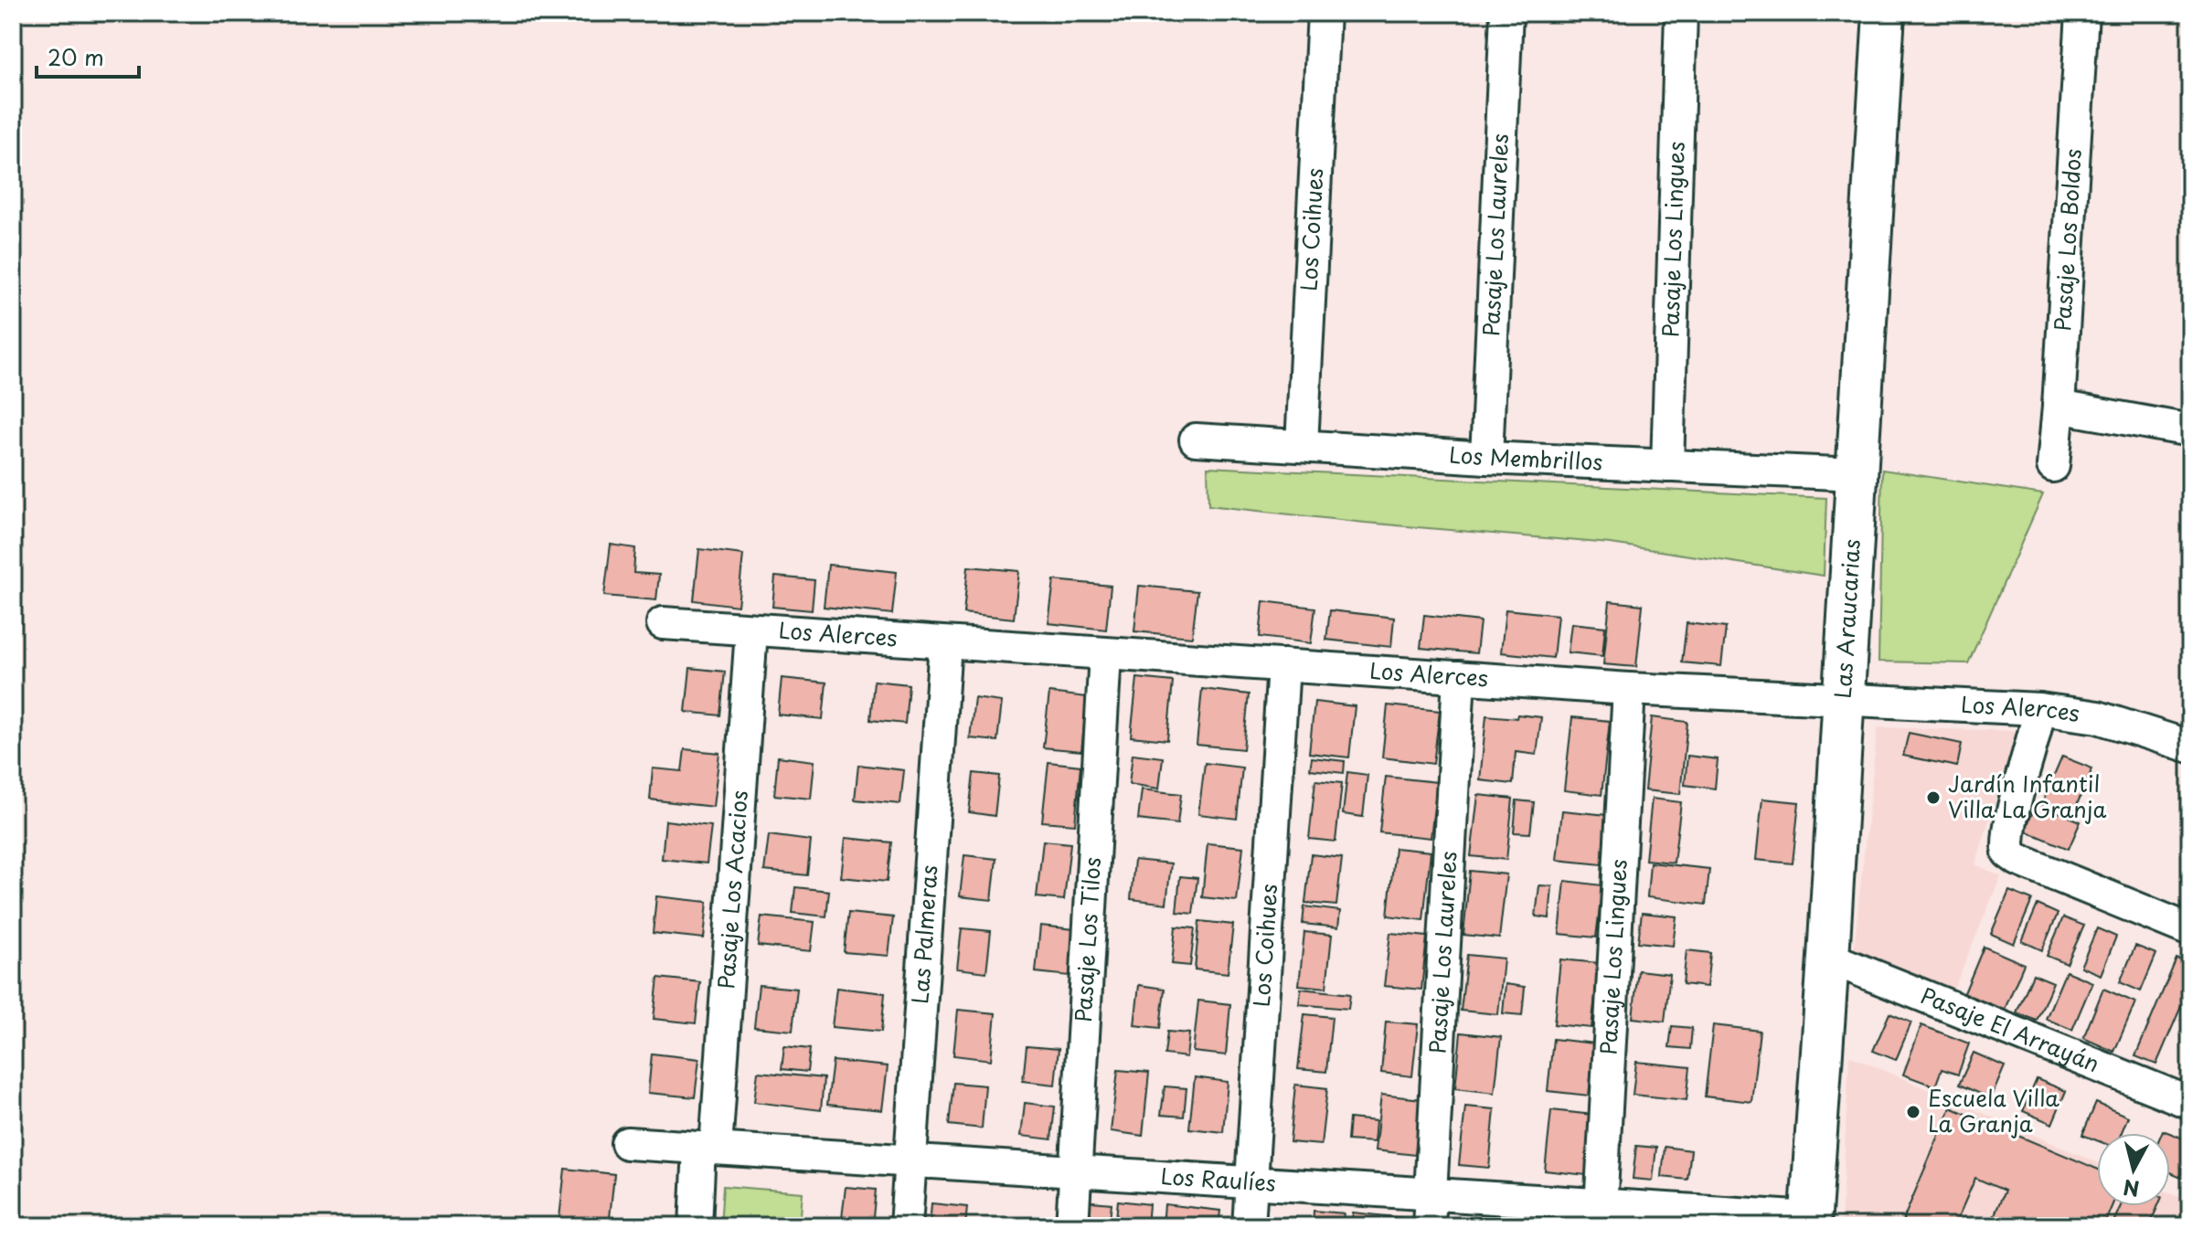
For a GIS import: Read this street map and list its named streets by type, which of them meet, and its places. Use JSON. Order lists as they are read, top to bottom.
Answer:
{
  "streets": {
    "street": [
      "Los Coihues",
      "Pasaje Los Laureles",
      "Pasaje Los Lingues",
      "Pasaje Los Boldos",
      "Los Membrillos",
      "Las Araucarias",
      "Los Alerces",
      "Pasaje Los Acacios",
      "Las Palmeras",
      "Pasaje Los Tilos",
      "Pasaje El Arrayán",
      "Los Raulíes"
    ]
  },
  "crossings": [
    ["Los Coihues", "Los Membrillos"],
    ["Los Coihues", "Los Alerces"],
    ["Los Coihues", "Los Raulíes"],
    ["Pasaje Los Laureles", "Los Membrillos"],
    ["Pasaje Los Laureles", "Los Alerces"],
    ["Pasaje Los Laureles", "Los Raulíes"],
    ["Pasaje Los Lingues", "Los Membrillos"],
    ["Pasaje Los Lingues", "Los Alerces"],
    ["Pasaje Los Lingues", "Los Raulíes"],
    ["Los Membrillos", "Las Araucarias"],
    ["Las Araucarias", "Los Alerces"],
    ["Las Araucarias", "Pasaje El Arrayán"],
    ["Las Araucarias", "Los Raulíes"],
    ["Los Alerces", "Pasaje Los Acacios"],
    ["Los Alerces", "Las Palmeras"],
    ["Los Alerces", "Pasaje Los Tilos"],
    ["Pasaje Los Acacios", "Los Raulíes"],
    ["Las Palmeras", "Los Raulíes"],
    ["Pasaje Los Tilos", "Los Raulíes"]
  ],
  "places": ["Jardín Infantil Villa La Granja", "Escuela Villa La Granja"],
  "scale_bar": "20 m",
  "north": "bottom"
}
